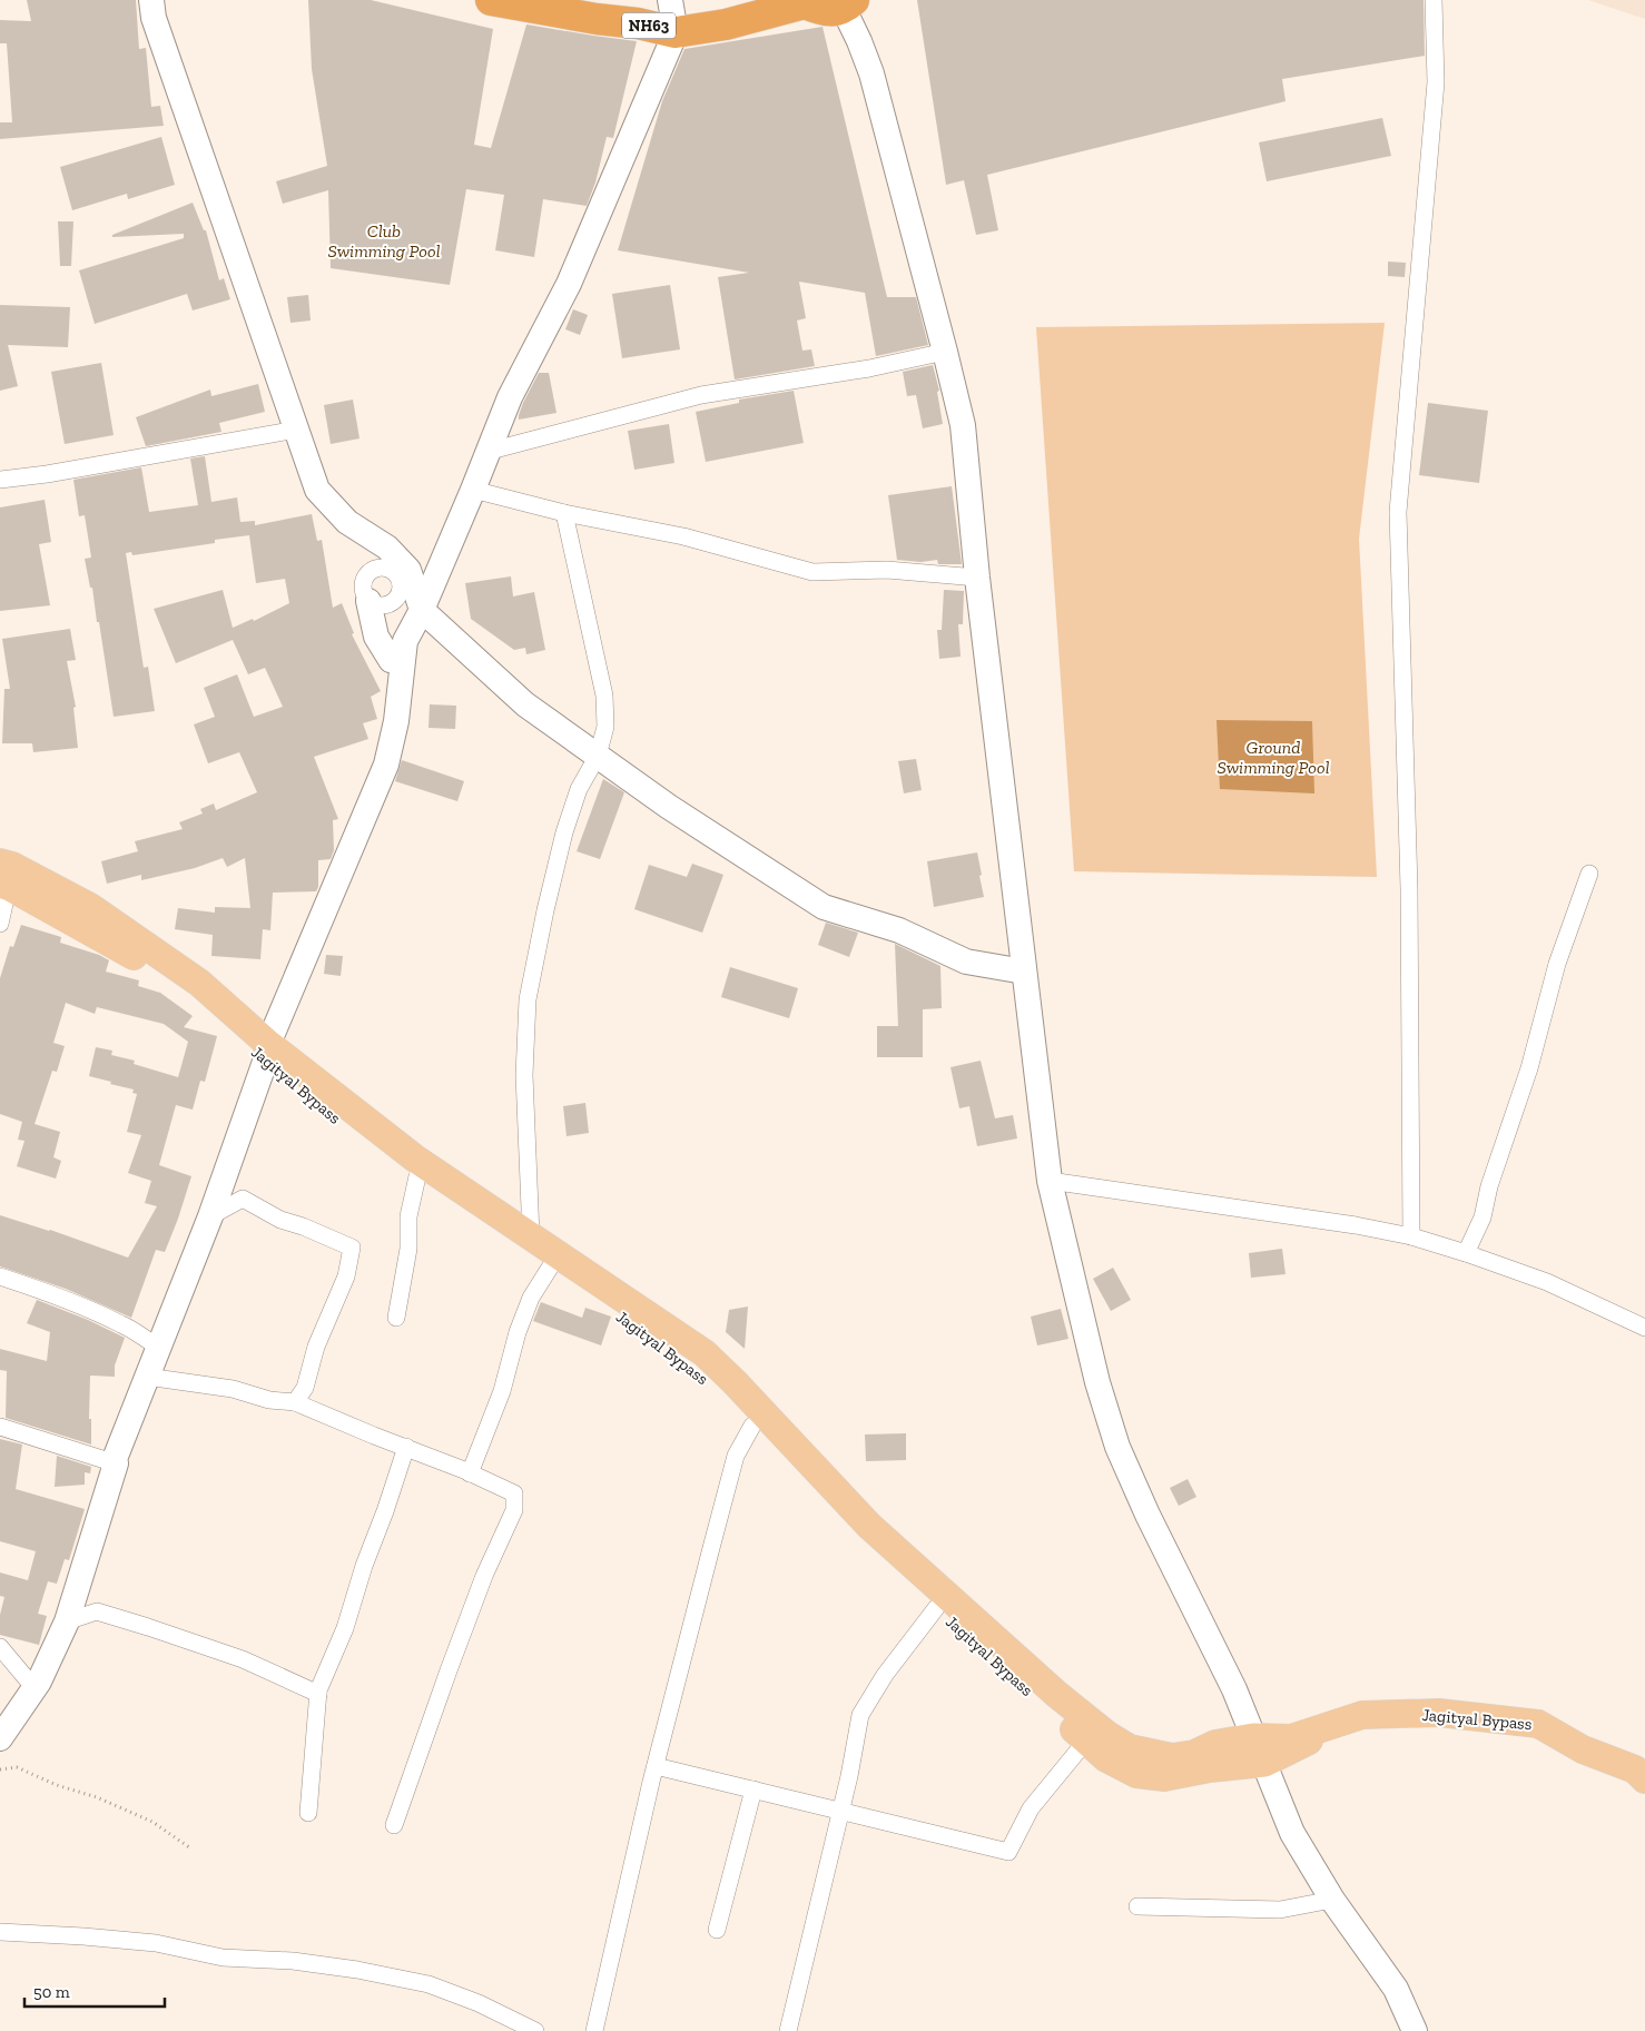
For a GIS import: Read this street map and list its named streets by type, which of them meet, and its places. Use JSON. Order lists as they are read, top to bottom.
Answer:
{
  "streets": {
    "highway": ["NH63"],
    "main road": ["Jagityal Bypass"]
  },
  "water": ["Club Swimming Pool", "Ground Swimming Pool"],
  "scale_bar": "50 m"
}
